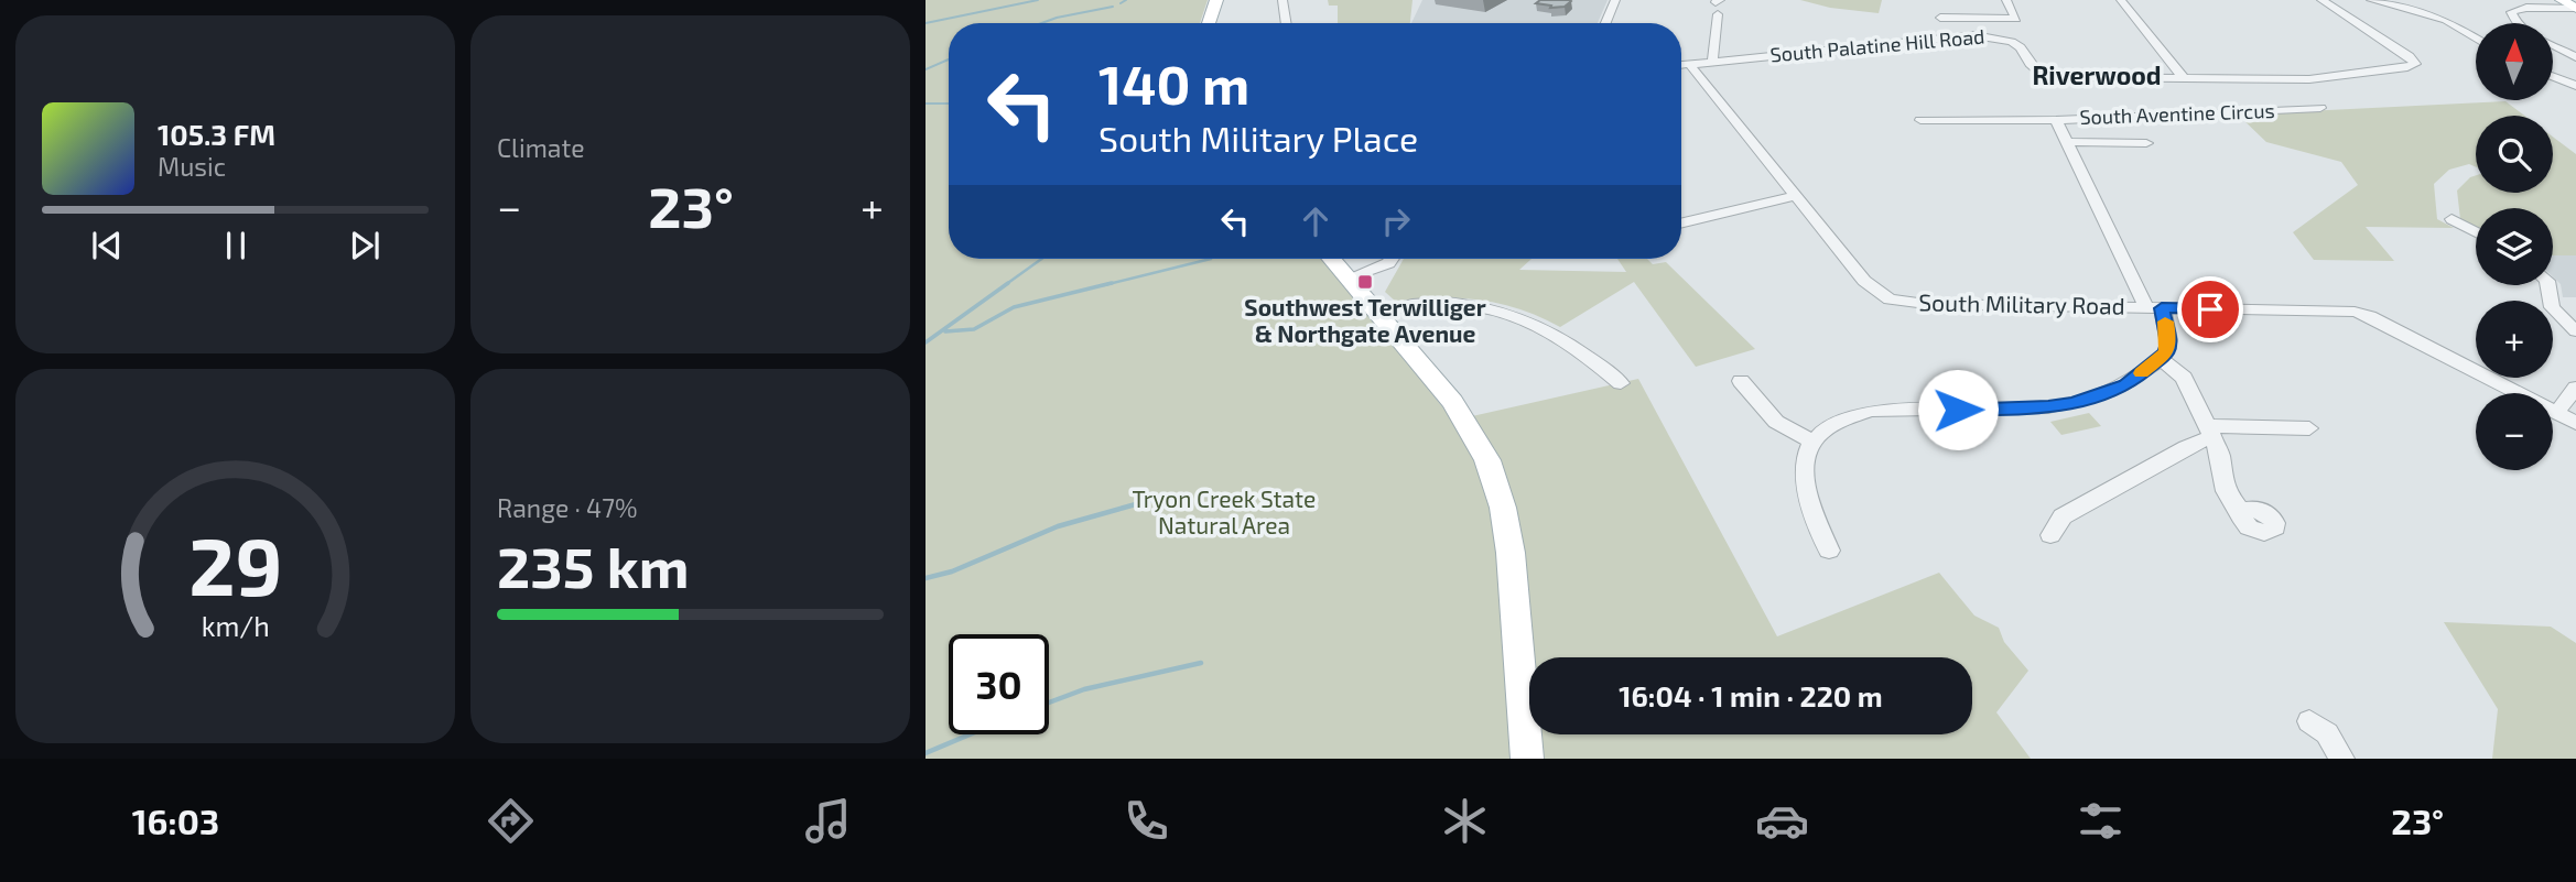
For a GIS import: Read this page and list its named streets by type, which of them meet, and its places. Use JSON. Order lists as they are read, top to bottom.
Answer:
{
  "streets": {
    "street": ["South Palatine Hill Road", "South Aventine Circus", "South Military Road"]
  },
  "crossings": [
    ["South Palatine Hill Road", "South Military Road"],
    ["South Aventine Circus", "South Military Road"]
  ],
  "districts": ["Riverwood"],
  "parks": ["Tryon Creek State Natural Area"],
  "places": {
    "transit": ["Southwest Terwilliger & Northgate Avenue"]
  },
  "north": "top",
  "page": {
    "tile": [
      "Climate",
      ["Range · 47%", "235 km"]
    ],
    "map_buttons": ["+", "−"],
    "turn": ["140 m", "South Military Place"],
    "song": ["105.3 FM", "Music"],
    "heat": ["−", "23°", "+"],
    "limit": "30",
    "trip": "16:04 · 1 min · 220 m",
    "tabs": ["16:03", "23°"],
    "gauge": ["29", "km/h"]
  }
}
